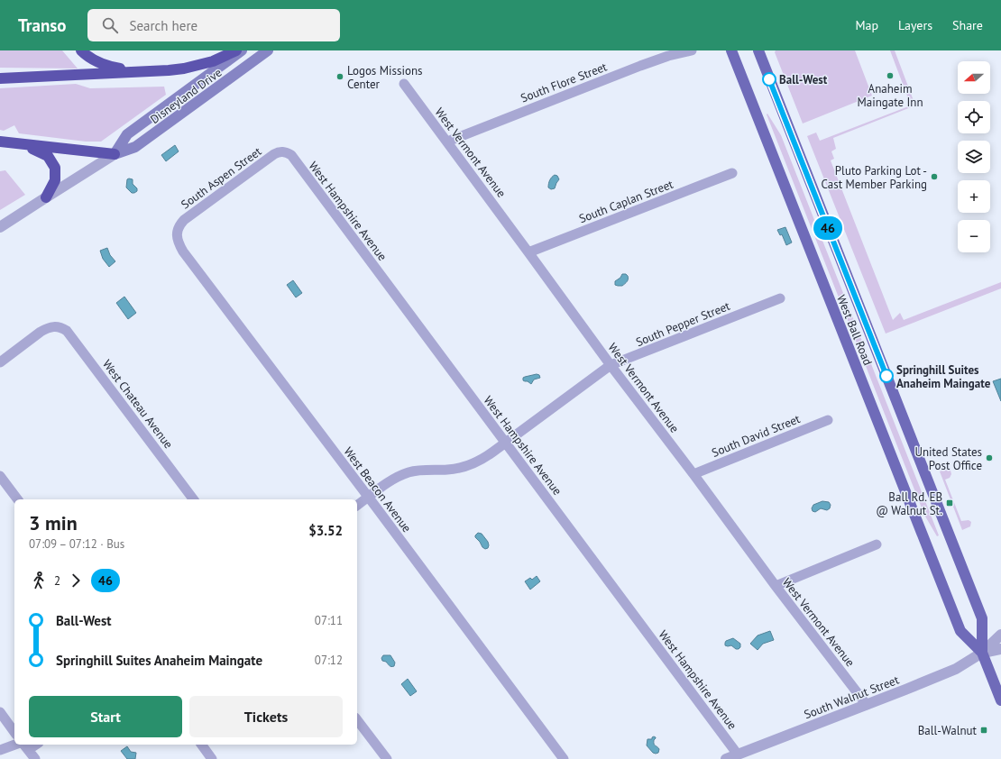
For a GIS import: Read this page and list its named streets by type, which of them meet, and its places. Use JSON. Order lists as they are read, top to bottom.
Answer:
{
  "streets": {
    "main road": ["Disneyland Drive", "West Ball Road"],
    "street": [
      "South Flore Street",
      "West Vermont Avenue",
      "South Aspen Street",
      "South Caplan Street",
      "West Hampshire Avenue",
      "South Pepper Street",
      "West Chateau Avenue",
      "South David Street",
      "West Beacon Avenue",
      "South Walnut Street"
    ]
  },
  "crossings": [
    ["South Flore Street", "West Vermont Avenue"],
    ["West Vermont Avenue", "South Caplan Street"],
    ["West Vermont Avenue", "South Pepper Street"],
    ["West Vermont Avenue", "South David Street"],
    ["West Vermont Avenue", "South Walnut Street"],
    ["South Aspen Street", "West Hampshire Avenue"],
    ["South Aspen Street", "West Beacon Avenue"],
    ["West Hampshire Avenue", "South Pepper Street"],
    ["West Hampshire Avenue", "South Walnut Street"],
    ["South Pepper Street", "West Beacon Avenue"],
    ["West Ball Road", "South Walnut Street"]
  ],
  "places": {
    "other": [
      "Anaheim Maingate Inn",
      "Logos Missions Center",
      "Ball-West",
      "Pluto Parking Lot - Cast Member Parking",
      "Springhill Suites Anaheim Maingate",
      "United States Post Office"
    ],
    "transit": ["Ball Rd. EB @ Walnut St.", "Ball-Walnut"]
  },
  "lines": ["bus line 46"],
  "north": "left",
  "page": {
    "header": "Transo",
    "search": "Search here",
    "nav": ["Map", "Layers", "Share"],
    "on_map": "46",
    "map_buttons": ["+", "−"],
    "heading": ["3 min", "07:09 – 07:12 · Bus", "$3.52"],
    "legs": ["2", "46"],
    "list": [
      {
        "name": "Ball-West",
        "value": "07:11"
      },
      {
        "name": "Springhill Suites Anaheim Maingate",
        "value": "07:12"
      }
    ],
    "buttons": ["Start", "Tickets"]
  }
}
